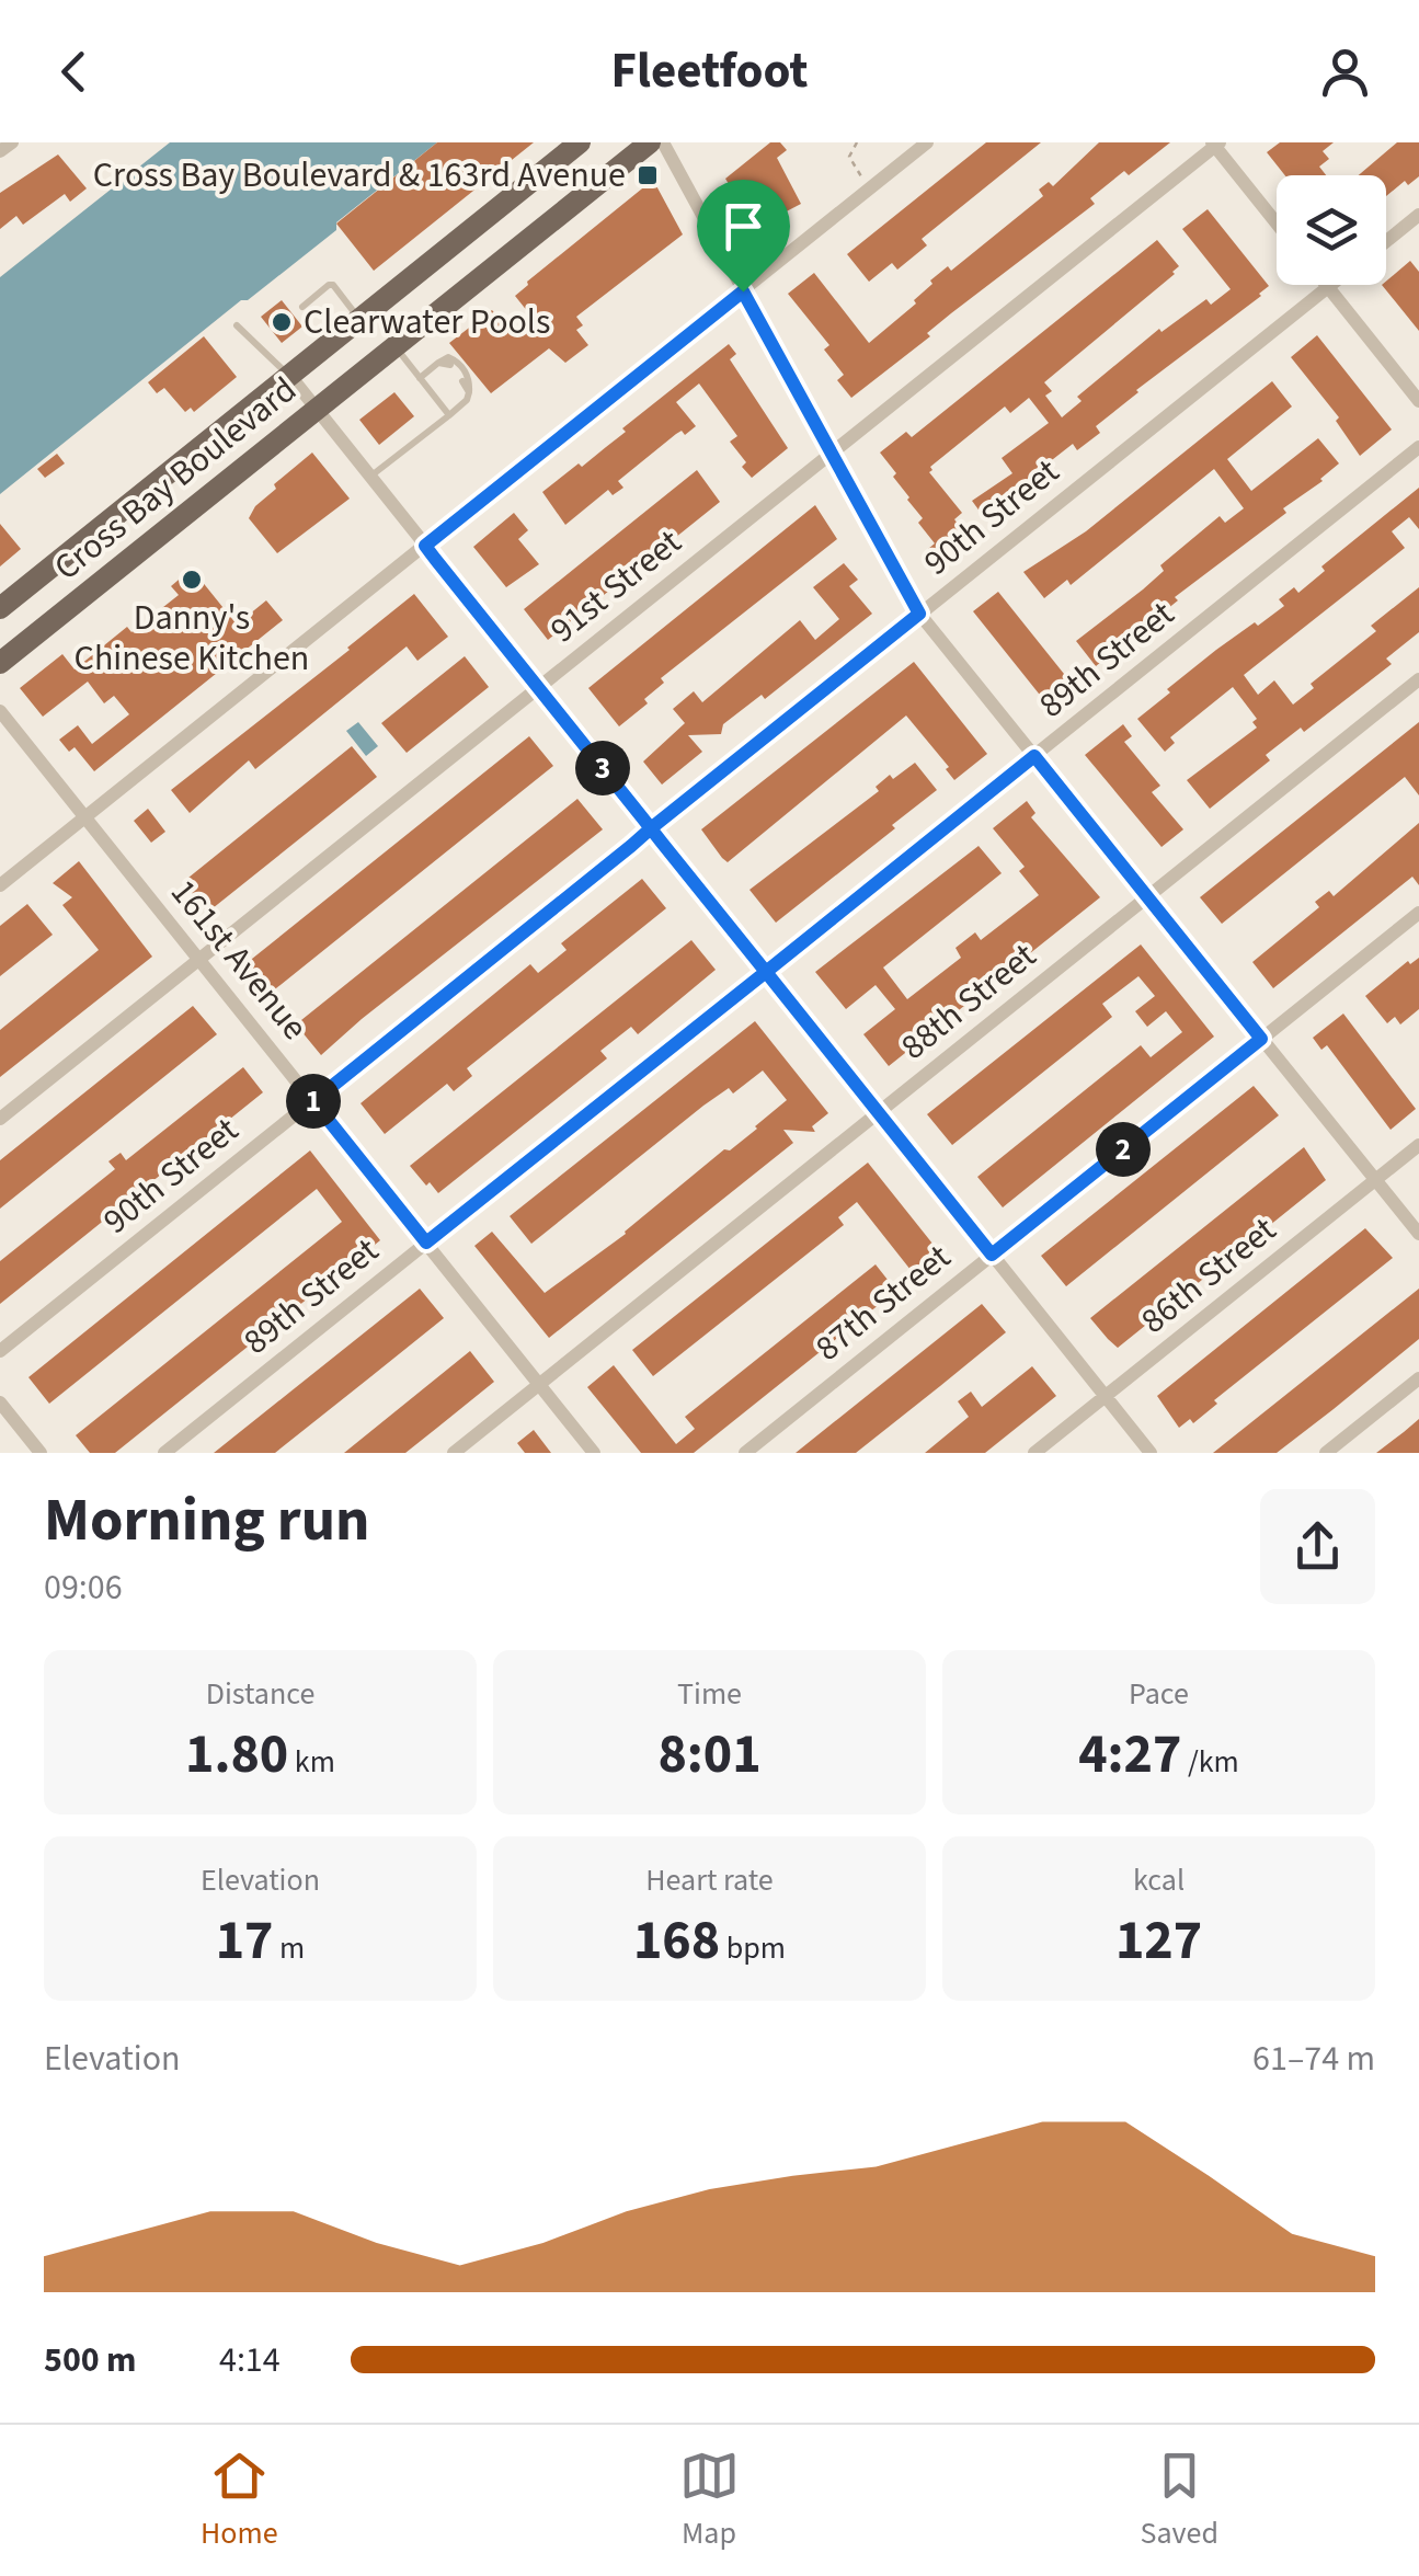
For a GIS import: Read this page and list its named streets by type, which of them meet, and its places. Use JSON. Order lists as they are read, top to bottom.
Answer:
{
  "streets": {
    "main road": ["Cross Bay Boulevard"],
    "street": [
      "90th Street",
      "91st Street",
      "89th Street",
      "161st Avenue",
      "88th Street",
      "86th Street",
      "87th Street"
    ]
  },
  "crossings": [
    ["90th Street", "161st Avenue"],
    ["91st Street", "161st Avenue"],
    ["89th Street", "161st Avenue"],
    ["161st Avenue", "88th Street"]
  ],
  "places": {
    "transit": ["Cross Bay Boulevard & 163rd Avenue"],
    "other": ["Clearwater Pools", "Danny's Chinese Kitchen"]
  },
  "page": {
    "header": "Fleetfoot",
    "pins": ["3", "1", "2"],
    "heading": ["Morning run", "09:06"],
    "stats": [
      ["Distance", "1.80 km"],
      ["Time", "8:01"],
      ["Pace", "4:27 /km"],
      ["Elevation", "17 m"],
      ["Heart rate", "168 bpm"],
      ["kcal", "127"]
    ],
    "chart": ["Elevation", "61–74 m"],
    "list": [
      {
        "name": "500 m",
        "note": "4:14"
      }
    ],
    "tabs": ["Home", "Map", "Saved"]
  }
}
